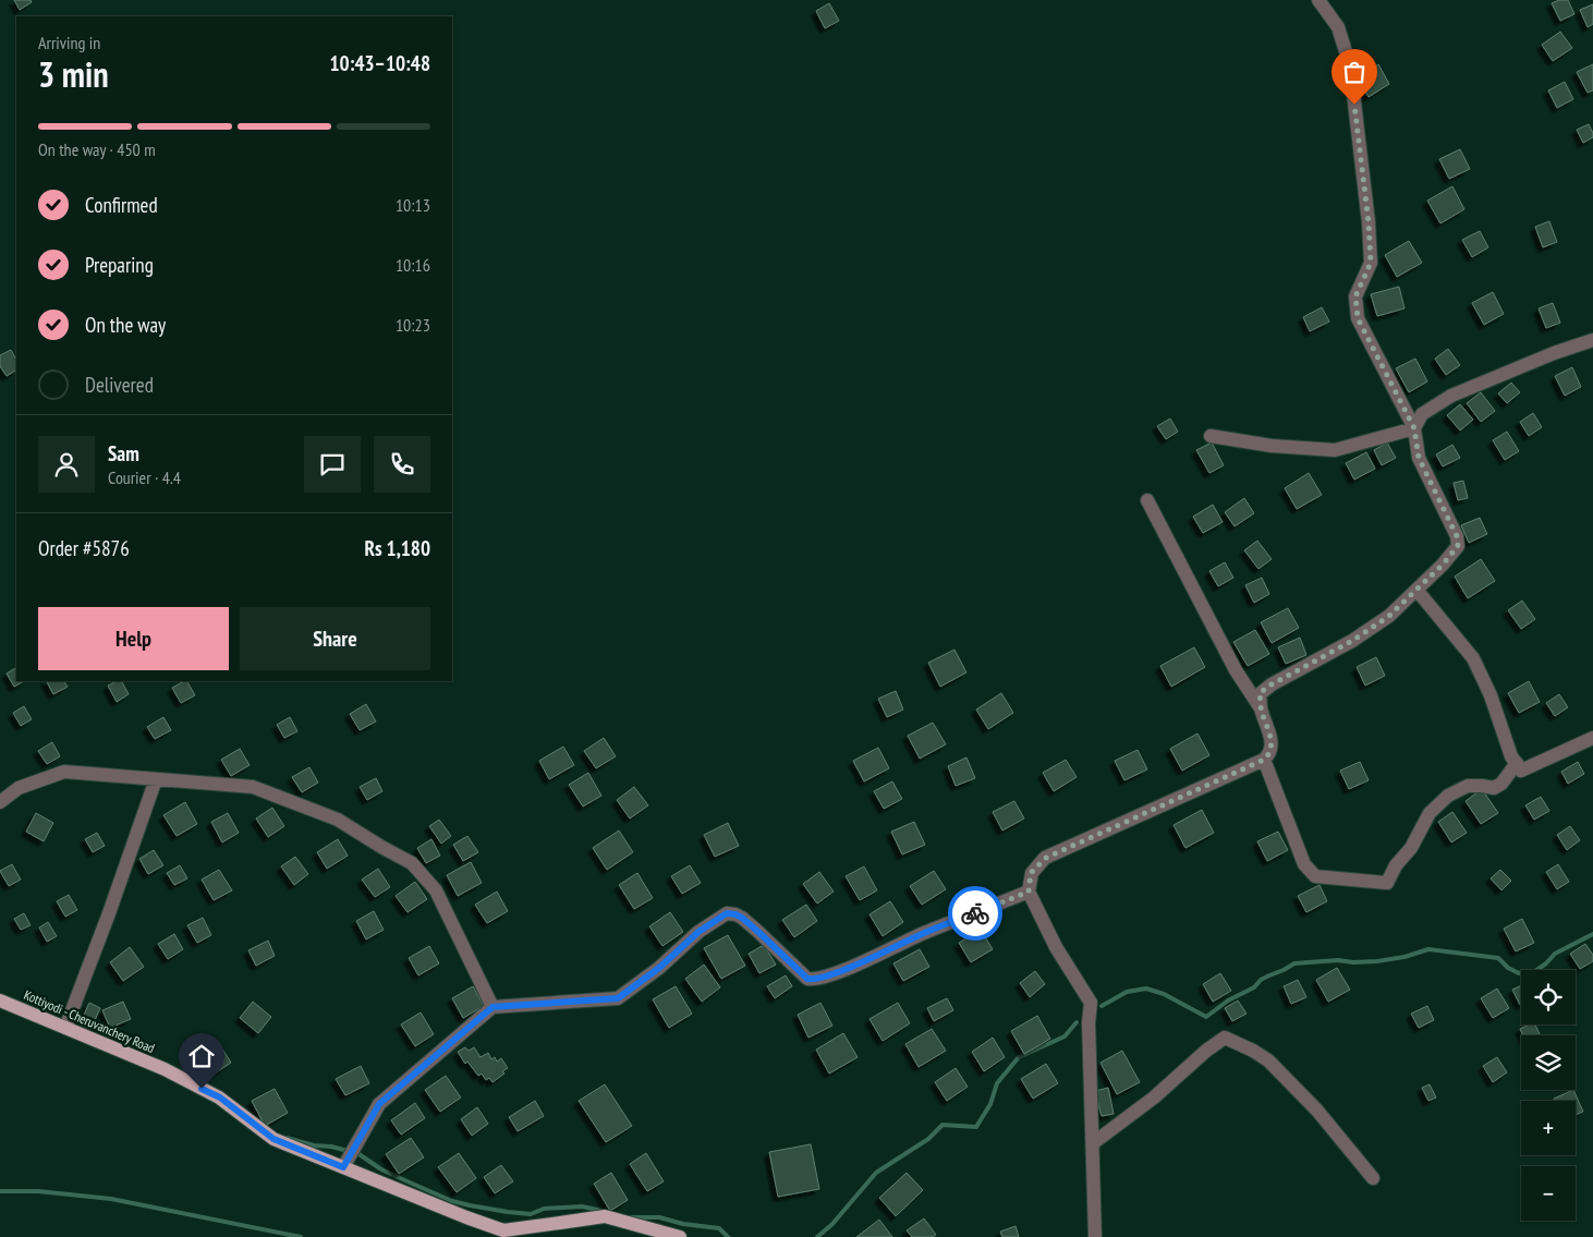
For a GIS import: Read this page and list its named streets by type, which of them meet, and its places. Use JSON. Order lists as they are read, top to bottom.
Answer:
{
  "streets": {
    "main road": ["Kottiyodi - Cheruvanchery Road"]
  },
  "page": {
    "heading": ["3 min", "Arriving in", "10:43–10:48"],
    "panel": [
      "Sam",
      "Courier · 4.4",
      "Order #5876",
      "Rs 1,180"
    ],
    "bar": "On the way · 450 m",
    "list": [
      ["Confirmed", "10:13"],
      ["Preparing", "10:16"],
      ["On the way", "10:23"],
      "Delivered"
    ],
    "buttons": ["Help", "Share"],
    "map_buttons": ["+", "−"]
  }
}
